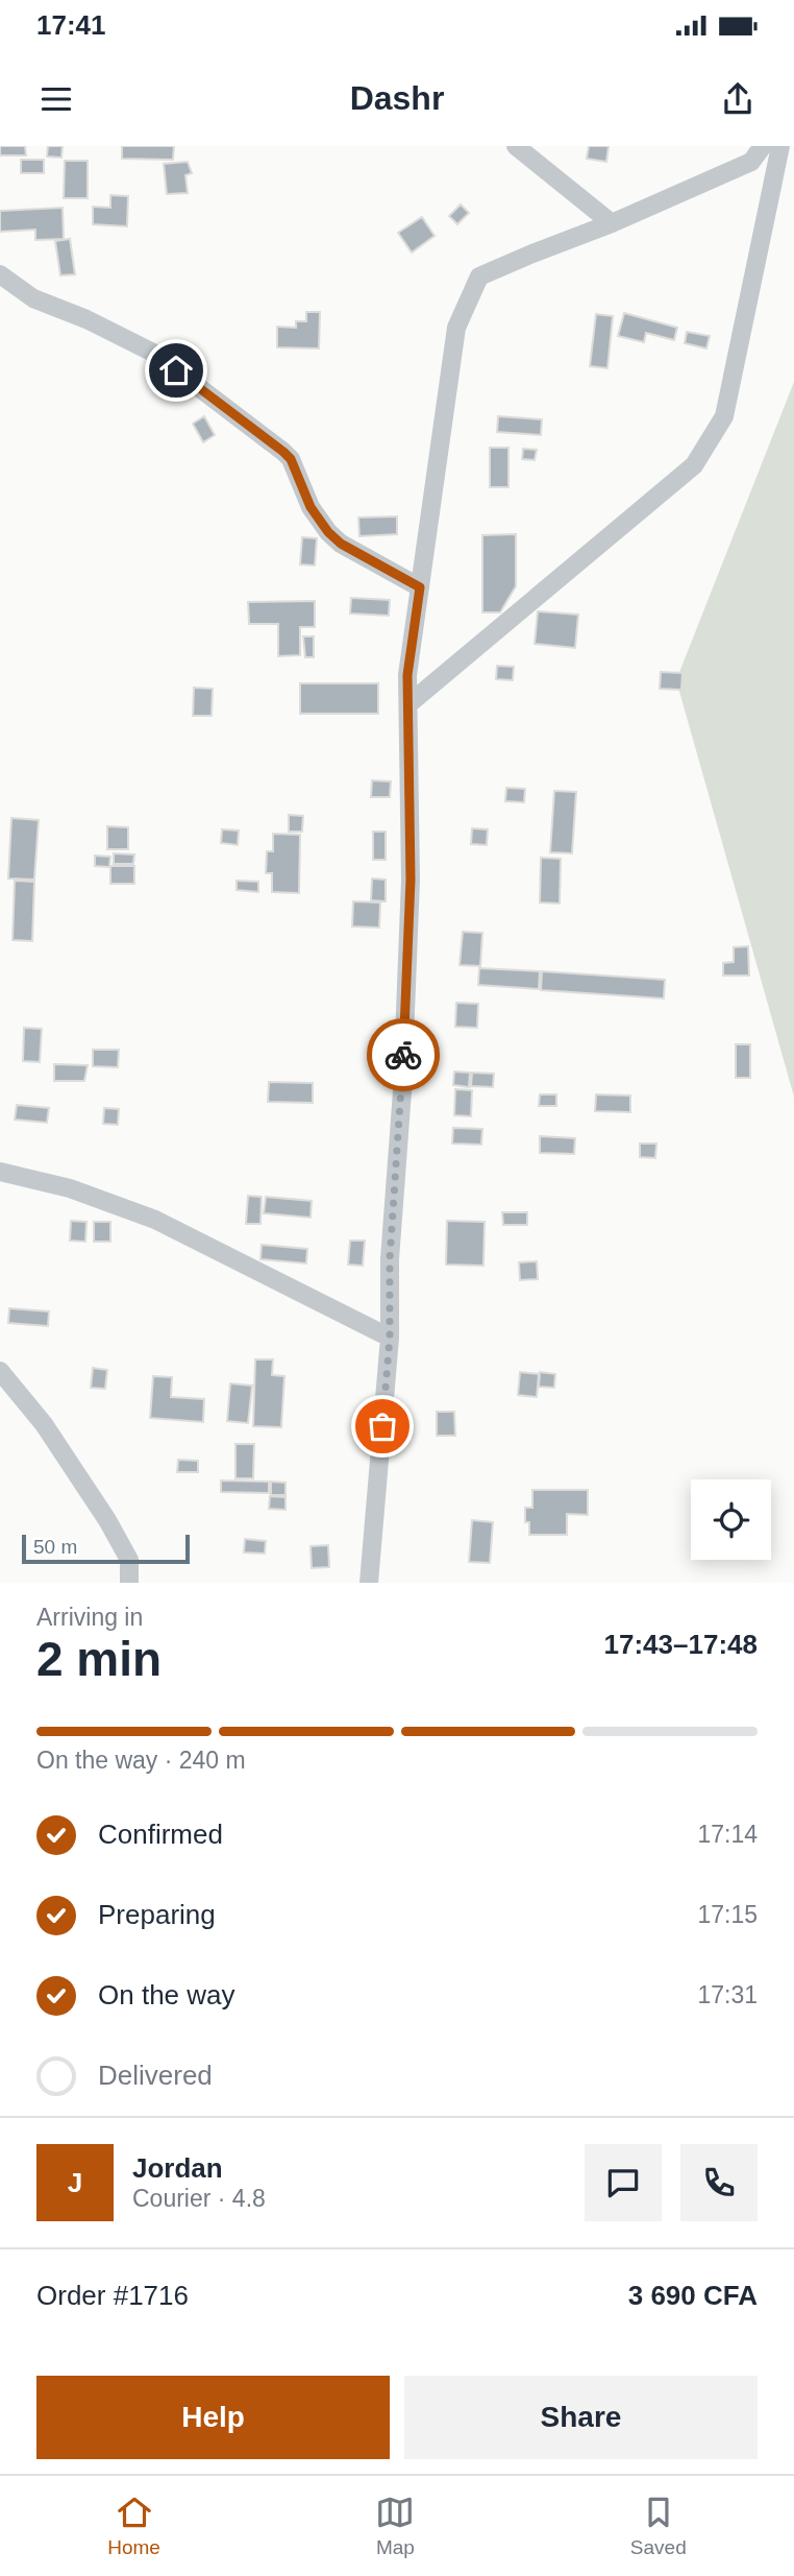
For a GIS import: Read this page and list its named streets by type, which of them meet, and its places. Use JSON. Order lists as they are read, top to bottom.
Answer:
{
  "scale_bar": "50 m",
  "page": {
    "status": "17:41",
    "header": "Dashr",
    "scale": "50 m",
    "heading": ["2 min", "Arriving in", "17:43–17:48"],
    "panel": [
      "Jordan",
      "Courier · 4.8",
      "Order #1716",
      "3 690 CFA"
    ],
    "bar": "On the way · 240 m",
    "list": [
      ["Confirmed", "17:14"],
      ["Preparing", "17:15"],
      ["On the way", "17:31"],
      "Delivered"
    ],
    "round": "J",
    "buttons": ["Help", "Share"],
    "tabs": ["Home", "Map", "Saved"]
  }
}
